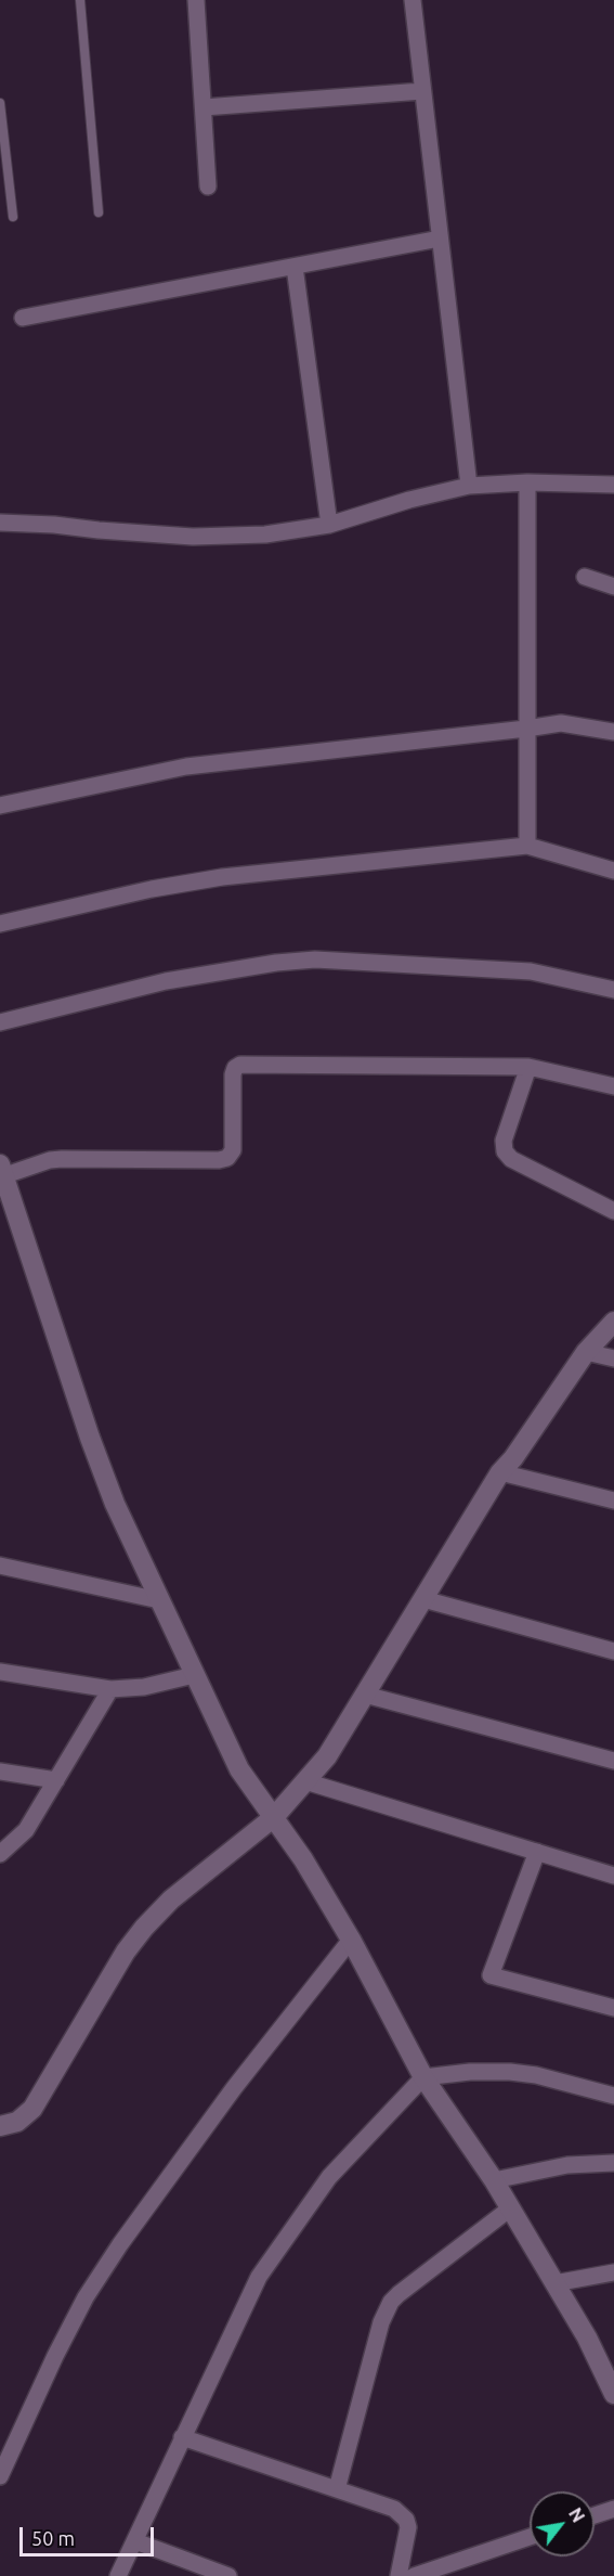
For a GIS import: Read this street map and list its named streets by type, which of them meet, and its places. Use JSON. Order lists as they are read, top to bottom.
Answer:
{
  "scale_bar": "50 m",
  "north": "top right"
}
